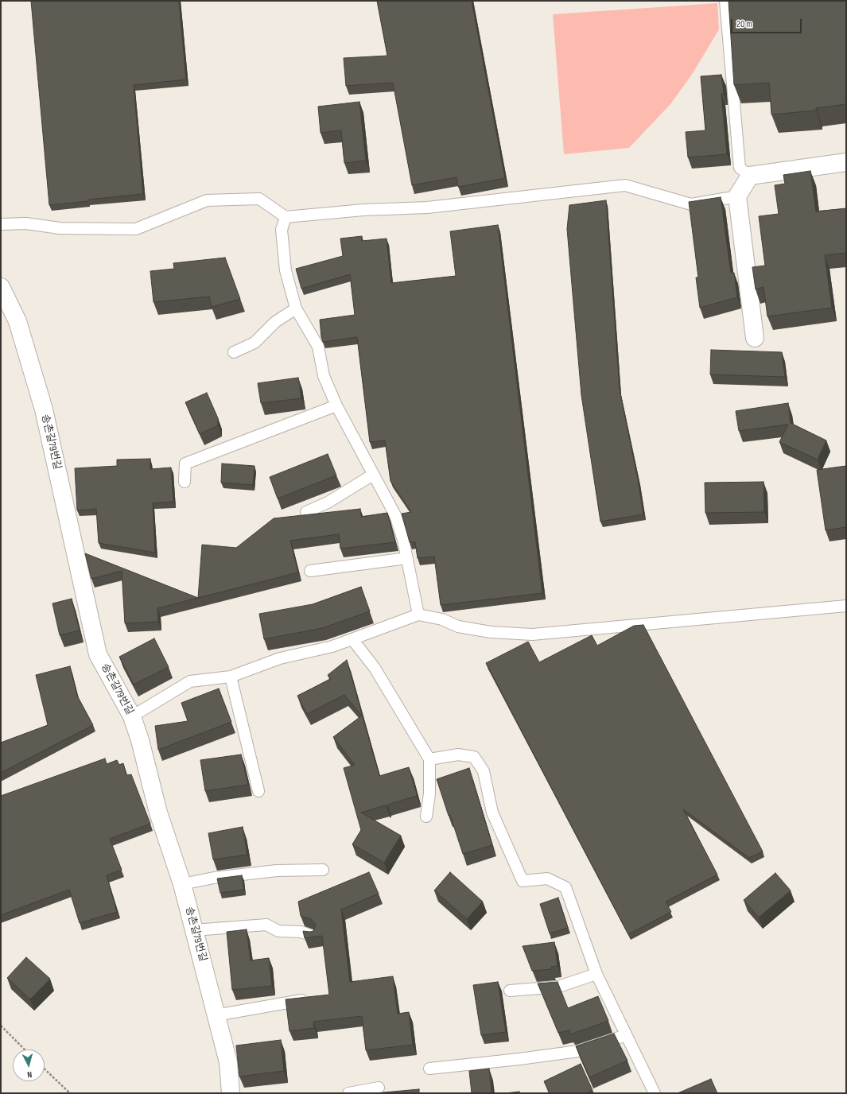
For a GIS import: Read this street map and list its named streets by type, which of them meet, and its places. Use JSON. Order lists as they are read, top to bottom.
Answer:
{
  "streets": {
    "street": ["송촌길79번길"]
  },
  "scale_bar": "20 m",
  "north": "bottom"
}
